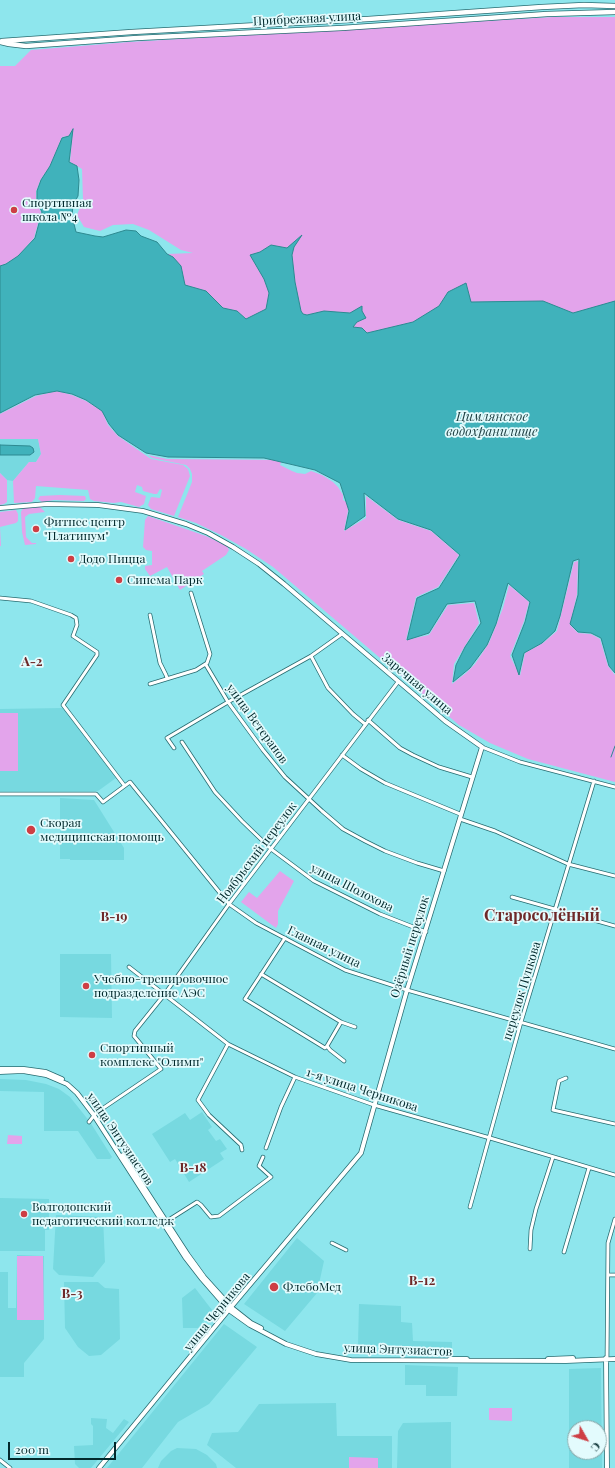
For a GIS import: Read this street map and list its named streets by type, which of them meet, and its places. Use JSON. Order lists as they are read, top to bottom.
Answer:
{
  "streets": {
    "main road": ["Прибрежная улица"],
    "street": [
      "Заречная улица",
      "улица Ветеранов",
      "Ноябрьский переулок",
      "улица Шолохова",
      "Главная улица",
      "Озёрный переулок",
      "переулок Пупкова",
      "1-я улица Черникова",
      "улица Энтузиастов",
      "улица Черникова"
    ]
  },
  "crossings": [
    ["Заречная улица", "Ноябрьский переулок"],
    ["Заречная улица", "Озёрный переулок"],
    ["Заречная улица", "переулок Пупкова"],
    ["улица Ветеранов", "Ноябрьский переулок"],
    ["улица Ветеранов", "Озёрный переулок"],
    ["Ноябрьский переулок", "улица Шолохова"],
    ["Ноябрьский переулок", "Главная улица"],
    ["Ноябрьский переулок", "1-я улица Черникова"],
    ["Ноябрьский переулок", "улица Энтузиастов"],
    ["улица Шолохова", "Озёрный переулок"],
    ["Главная улица", "Озёрный переулок"],
    ["Главная улица", "переулок Пупкова"],
    ["Озёрный переулок", "1-я улица Черникова"],
    ["Озёрный переулок", "улица Черникова"],
    ["переулок Пупкова", "1-я улица Черникова"],
    ["улица Энтузиастов", "улица Черникова"]
  ],
  "districts": [
    "А-2",
    "Староcолёный",
    "В-19",
    "В-18",
    "В-12",
    "В-3"
  ],
  "water": ["Цимлянское водохранилище"],
  "places": [
    "Спортивная школа №4",
    "Фитнес центр \"Платинум\"",
    "Додо Пицца",
    "Синема Парк",
    "Скорая медицинская помощь",
    "Учебно-тренировочное подразделение АЭС",
    "Спортивный комплекс \"Олимп\"",
    "Волгодонский педагогический колледж",
    "ФлебоМед"
  ],
  "scale_bar": "200 m",
  "north": "bottom right"
}
